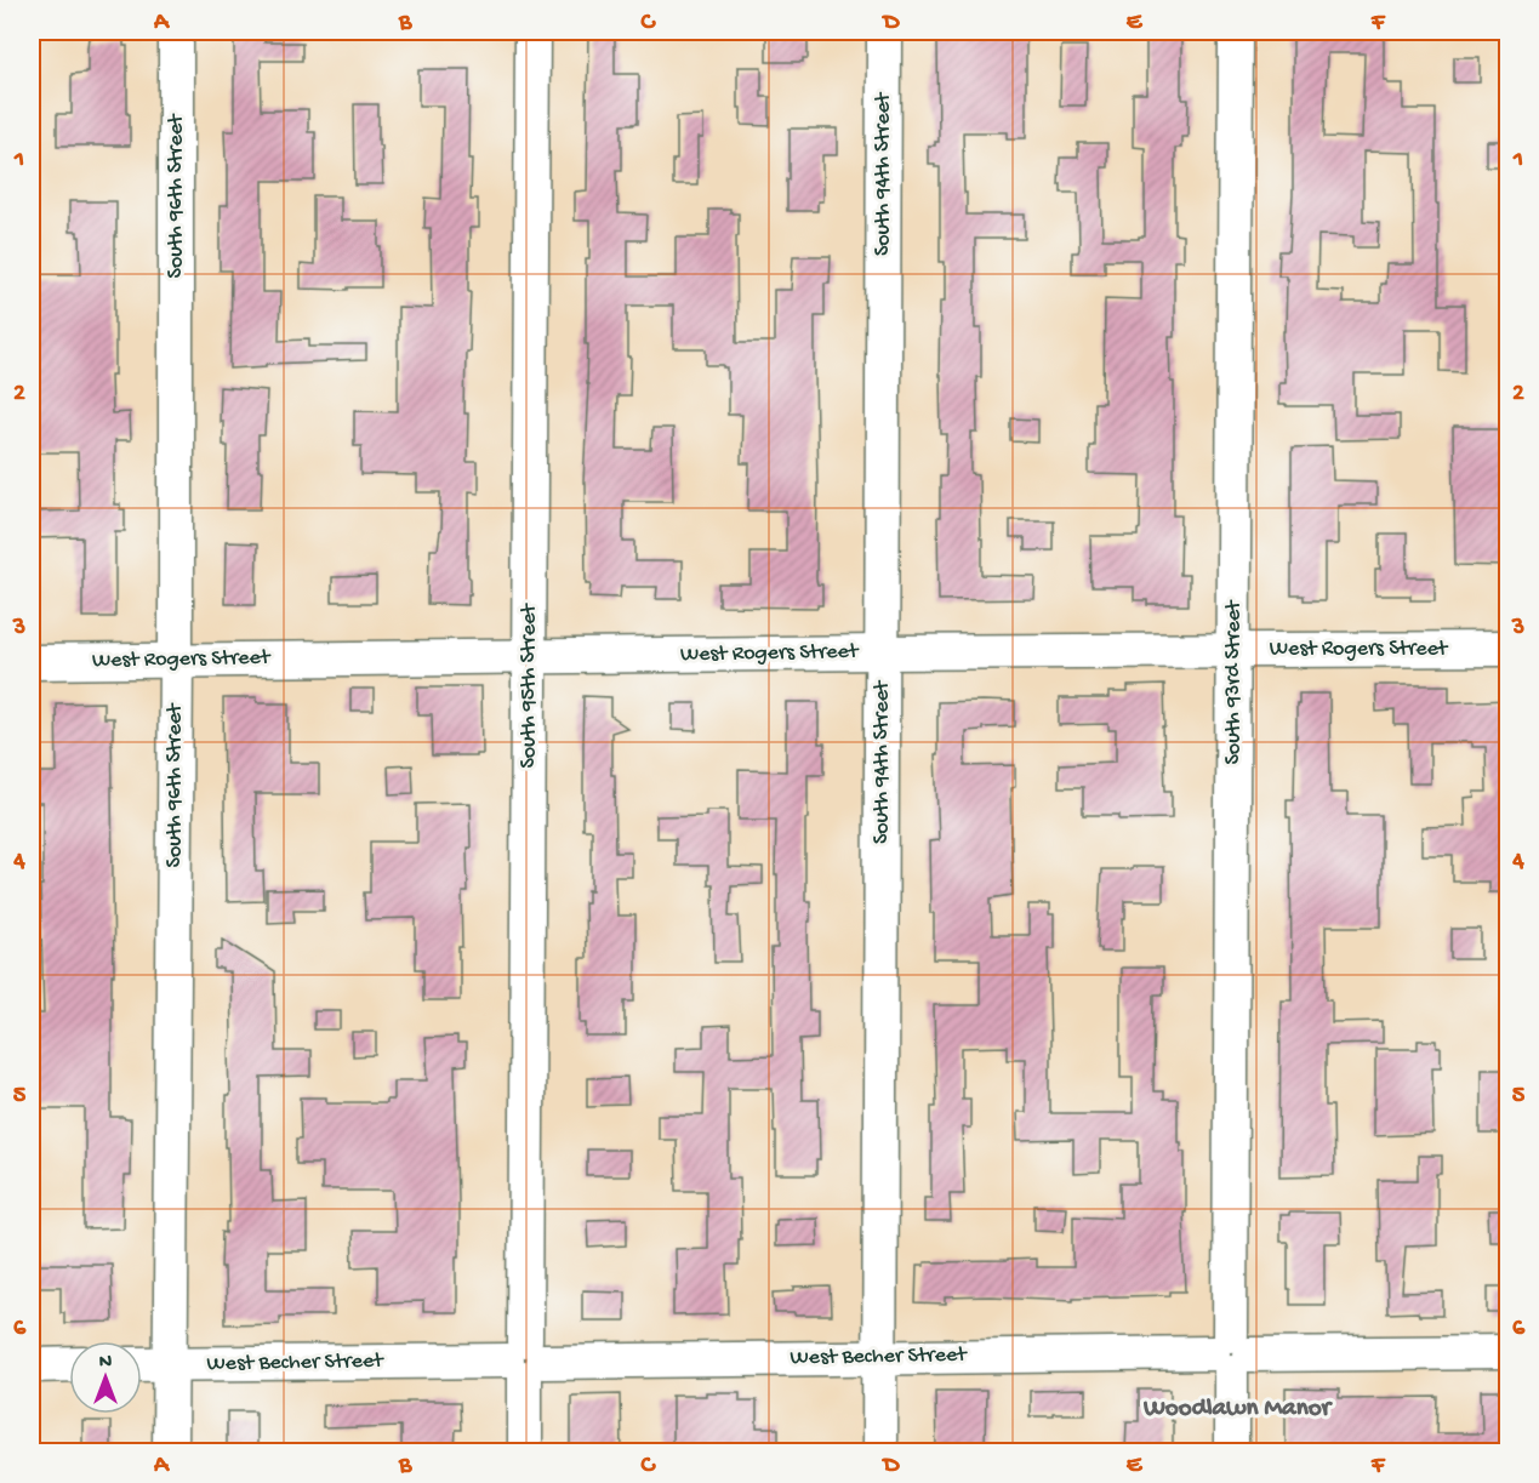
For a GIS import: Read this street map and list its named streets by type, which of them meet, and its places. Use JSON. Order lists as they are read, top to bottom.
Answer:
{
  "streets": {
    "street": [
      "South 94th Street",
      "South 96th Street",
      "West Rogers Street",
      "South 93rd Street",
      "South 95th Street",
      "West Becher Street"
    ]
  },
  "crossings": [
    ["South 94th Street", "West Rogers Street"],
    ["South 94th Street", "West Becher Street"],
    ["South 96th Street", "West Rogers Street"],
    ["South 96th Street", "West Becher Street"],
    ["West Rogers Street", "South 93rd Street"],
    ["West Rogers Street", "South 95th Street"],
    ["South 93rd Street", "West Becher Street"],
    ["South 95th Street", "West Becher Street"]
  ],
  "districts": ["Woodlawn Manor"],
  "north": "top",
  "grid": {
    "columns": [
      "A",
      "B",
      "C",
      "D",
      "E",
      "F"
    ],
    "rows": [
      "1",
      "2",
      "3",
      "4",
      "5",
      "6"
    ]
  }
}
